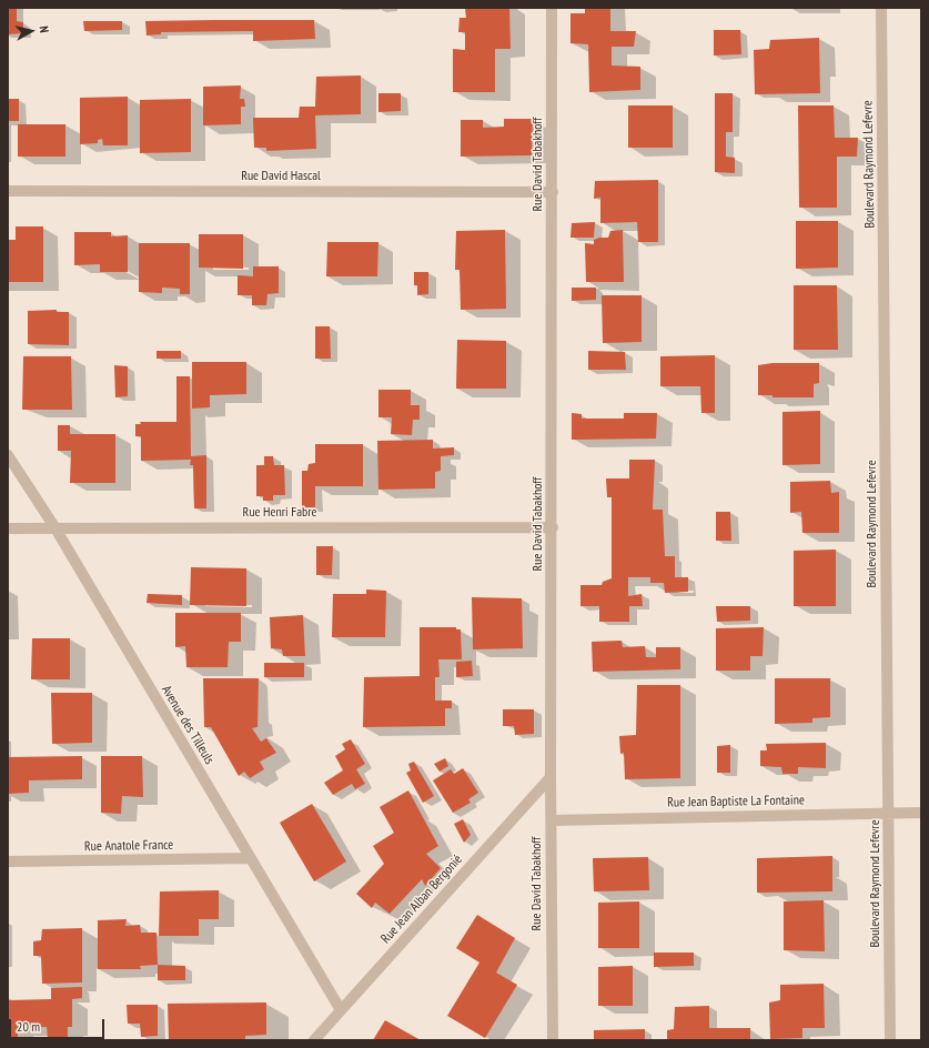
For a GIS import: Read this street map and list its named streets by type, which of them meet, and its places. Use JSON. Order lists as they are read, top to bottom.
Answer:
{
  "streets": {
    "street": [
      "Rue David Tabakhoff",
      "Boulevard Raymond Lefevre",
      "Rue David Hascal",
      "Rue Henri Fabre",
      "Avenue des Tilleuls",
      "Rue Jean Baptiste La Fontaine",
      "Rue Anatole France",
      "Rue Jean Alban Bergonié"
    ]
  },
  "crossings": [
    ["Rue David Tabakhoff", "Rue David Hascal"],
    ["Rue David Tabakhoff", "Rue Henri Fabre"],
    ["Rue David Tabakhoff", "Rue Jean Baptiste La Fontaine"],
    ["Rue David Tabakhoff", "Rue Jean Alban Bergonié"],
    ["Boulevard Raymond Lefevre", "Rue Jean Baptiste La Fontaine"],
    ["Rue Henri Fabre", "Avenue des Tilleuls"],
    ["Avenue des Tilleuls", "Rue Anatole France"],
    ["Avenue des Tilleuls", "Rue Jean Alban Bergonié"]
  ],
  "scale_bar": "20 m",
  "north": "right"
}
